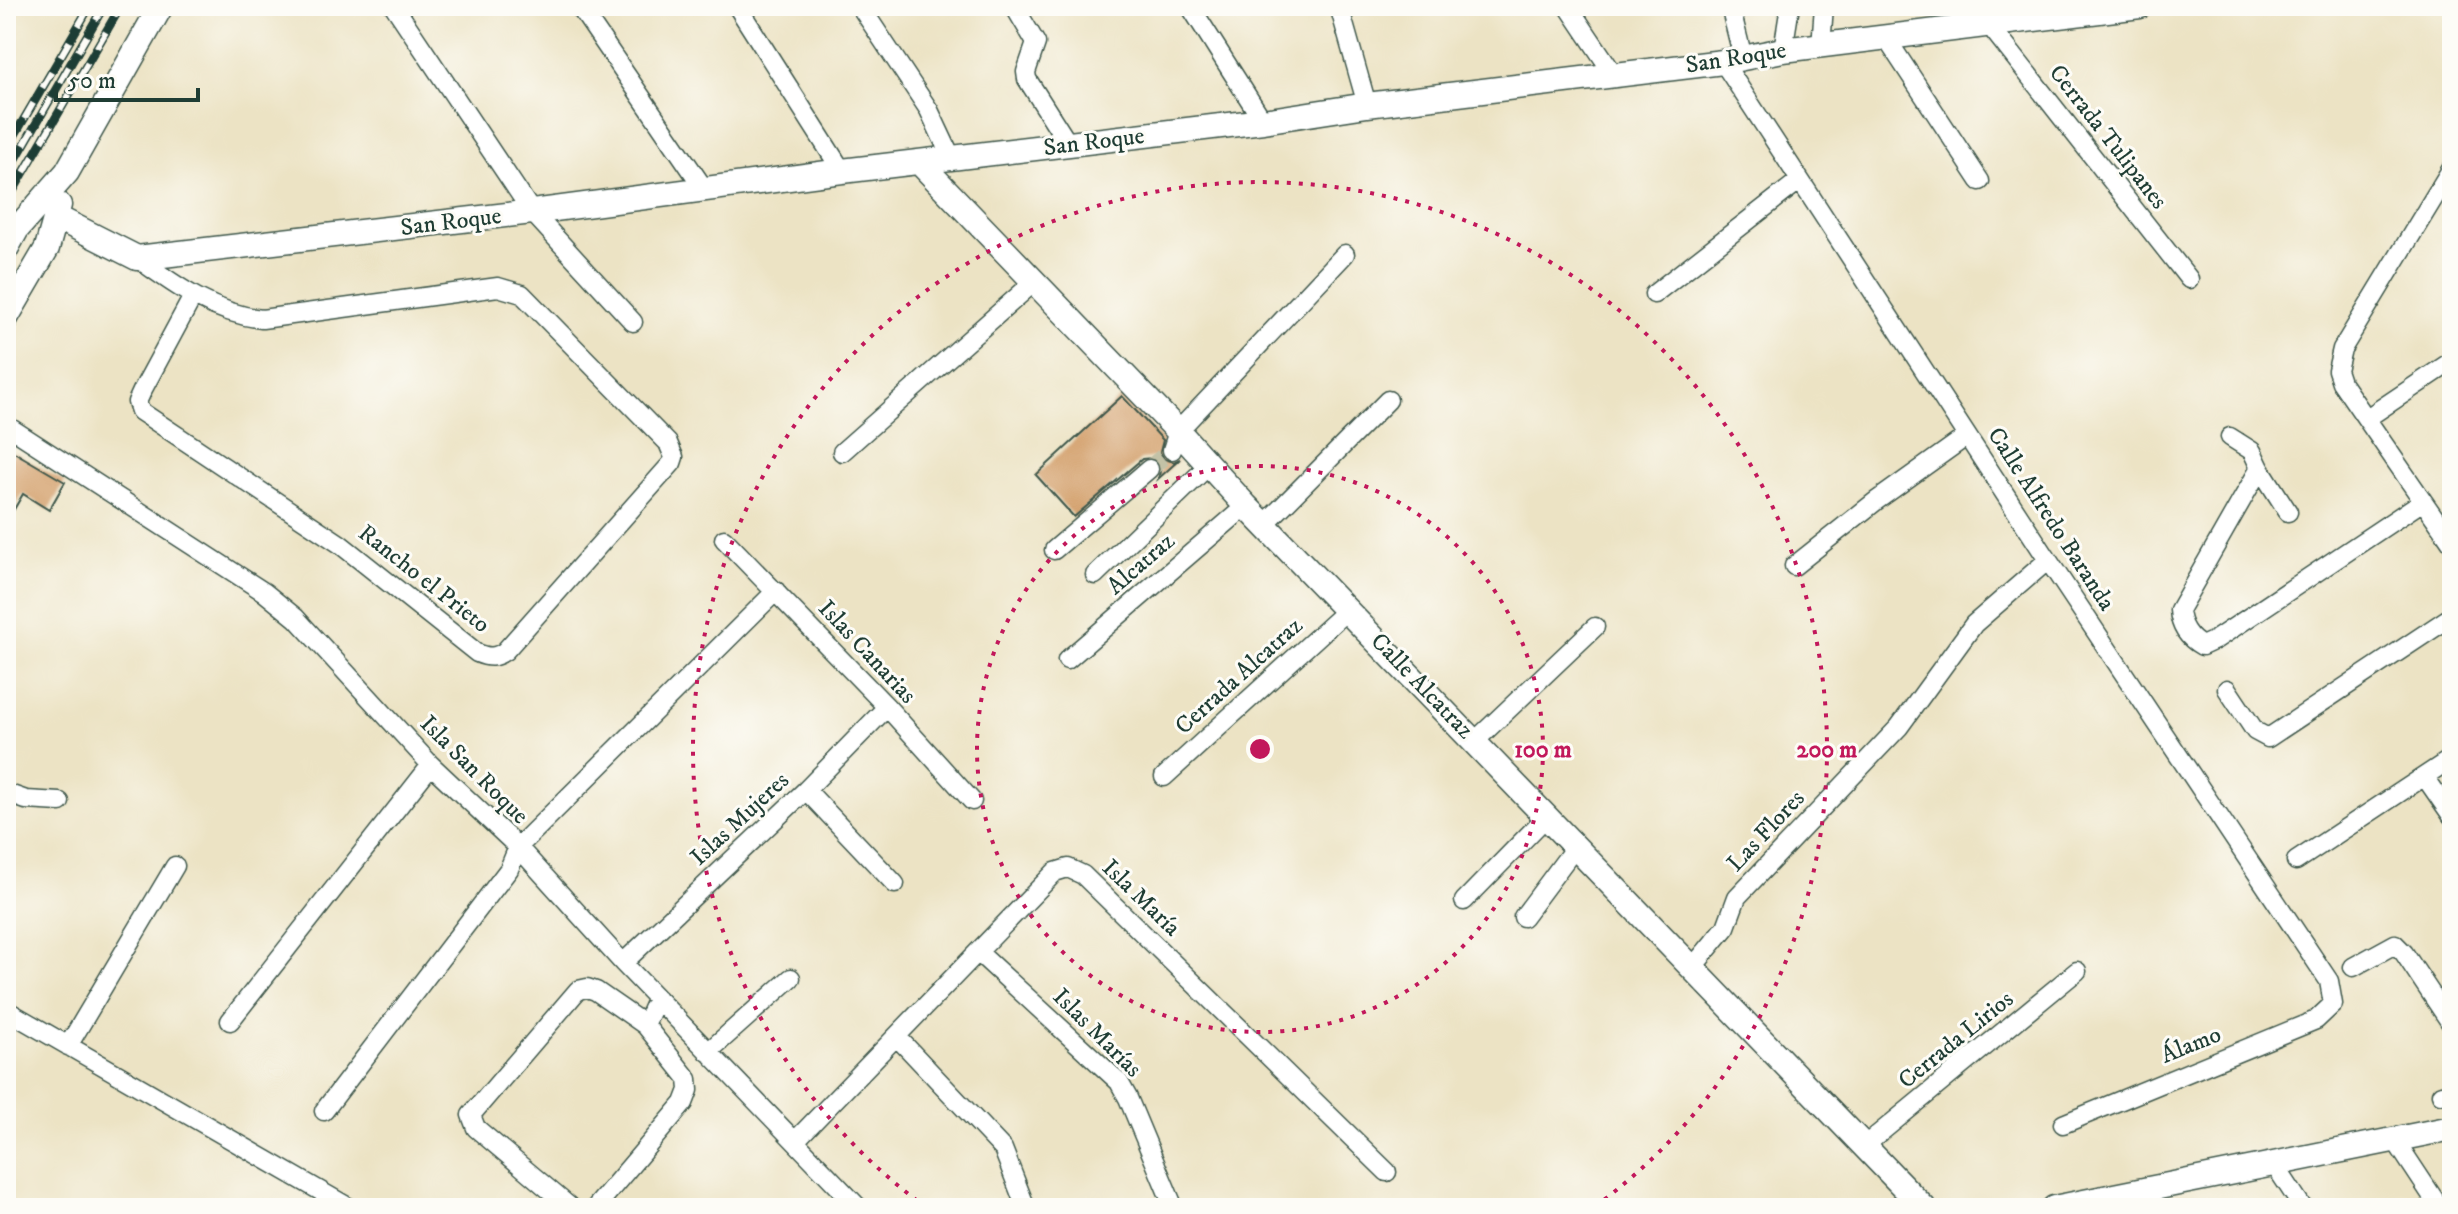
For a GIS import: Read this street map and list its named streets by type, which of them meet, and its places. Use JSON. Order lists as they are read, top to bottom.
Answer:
{
  "streets": {
    "main road": ["San Roque", "Calle Alcatraz"],
    "street": [
      "Cerrada Tulipanes",
      "Calle Alfredo Baranda",
      "Alcatraz",
      "Rancho el Prieto",
      "Islas Canarias",
      "Cerrada Alcatraz",
      "Isla San Roque",
      "Islas Mujeres",
      "Las Flores",
      "Isla María",
      "Islas Marías",
      "Cerrada Lirios",
      "Álamo"
    ]
  },
  "crossings": [
    ["San Roque", "Cerrada Tulipanes"],
    ["San Roque", "Calle Alfredo Baranda"],
    ["San Roque", "Calle Alcatraz"],
    ["Calle Alfredo Baranda", "Las Flores"],
    ["Calle Alfredo Baranda", "Álamo"],
    ["Alcatraz", "Calle Alcatraz"],
    ["Islas Canarias", "Islas Mujeres"],
    ["Cerrada Alcatraz", "Calle Alcatraz"],
    ["Calle Alcatraz", "Las Flores"],
    ["Calle Alcatraz", "Cerrada Lirios"],
    ["Isla San Roque", "Islas Mujeres"],
    ["Isla San Roque", "Isla María"],
    ["Isla María", "Islas Marías"]
  ],
  "scale_bar": "50 m",
  "rings": ["100 m", "200 m"]
}
